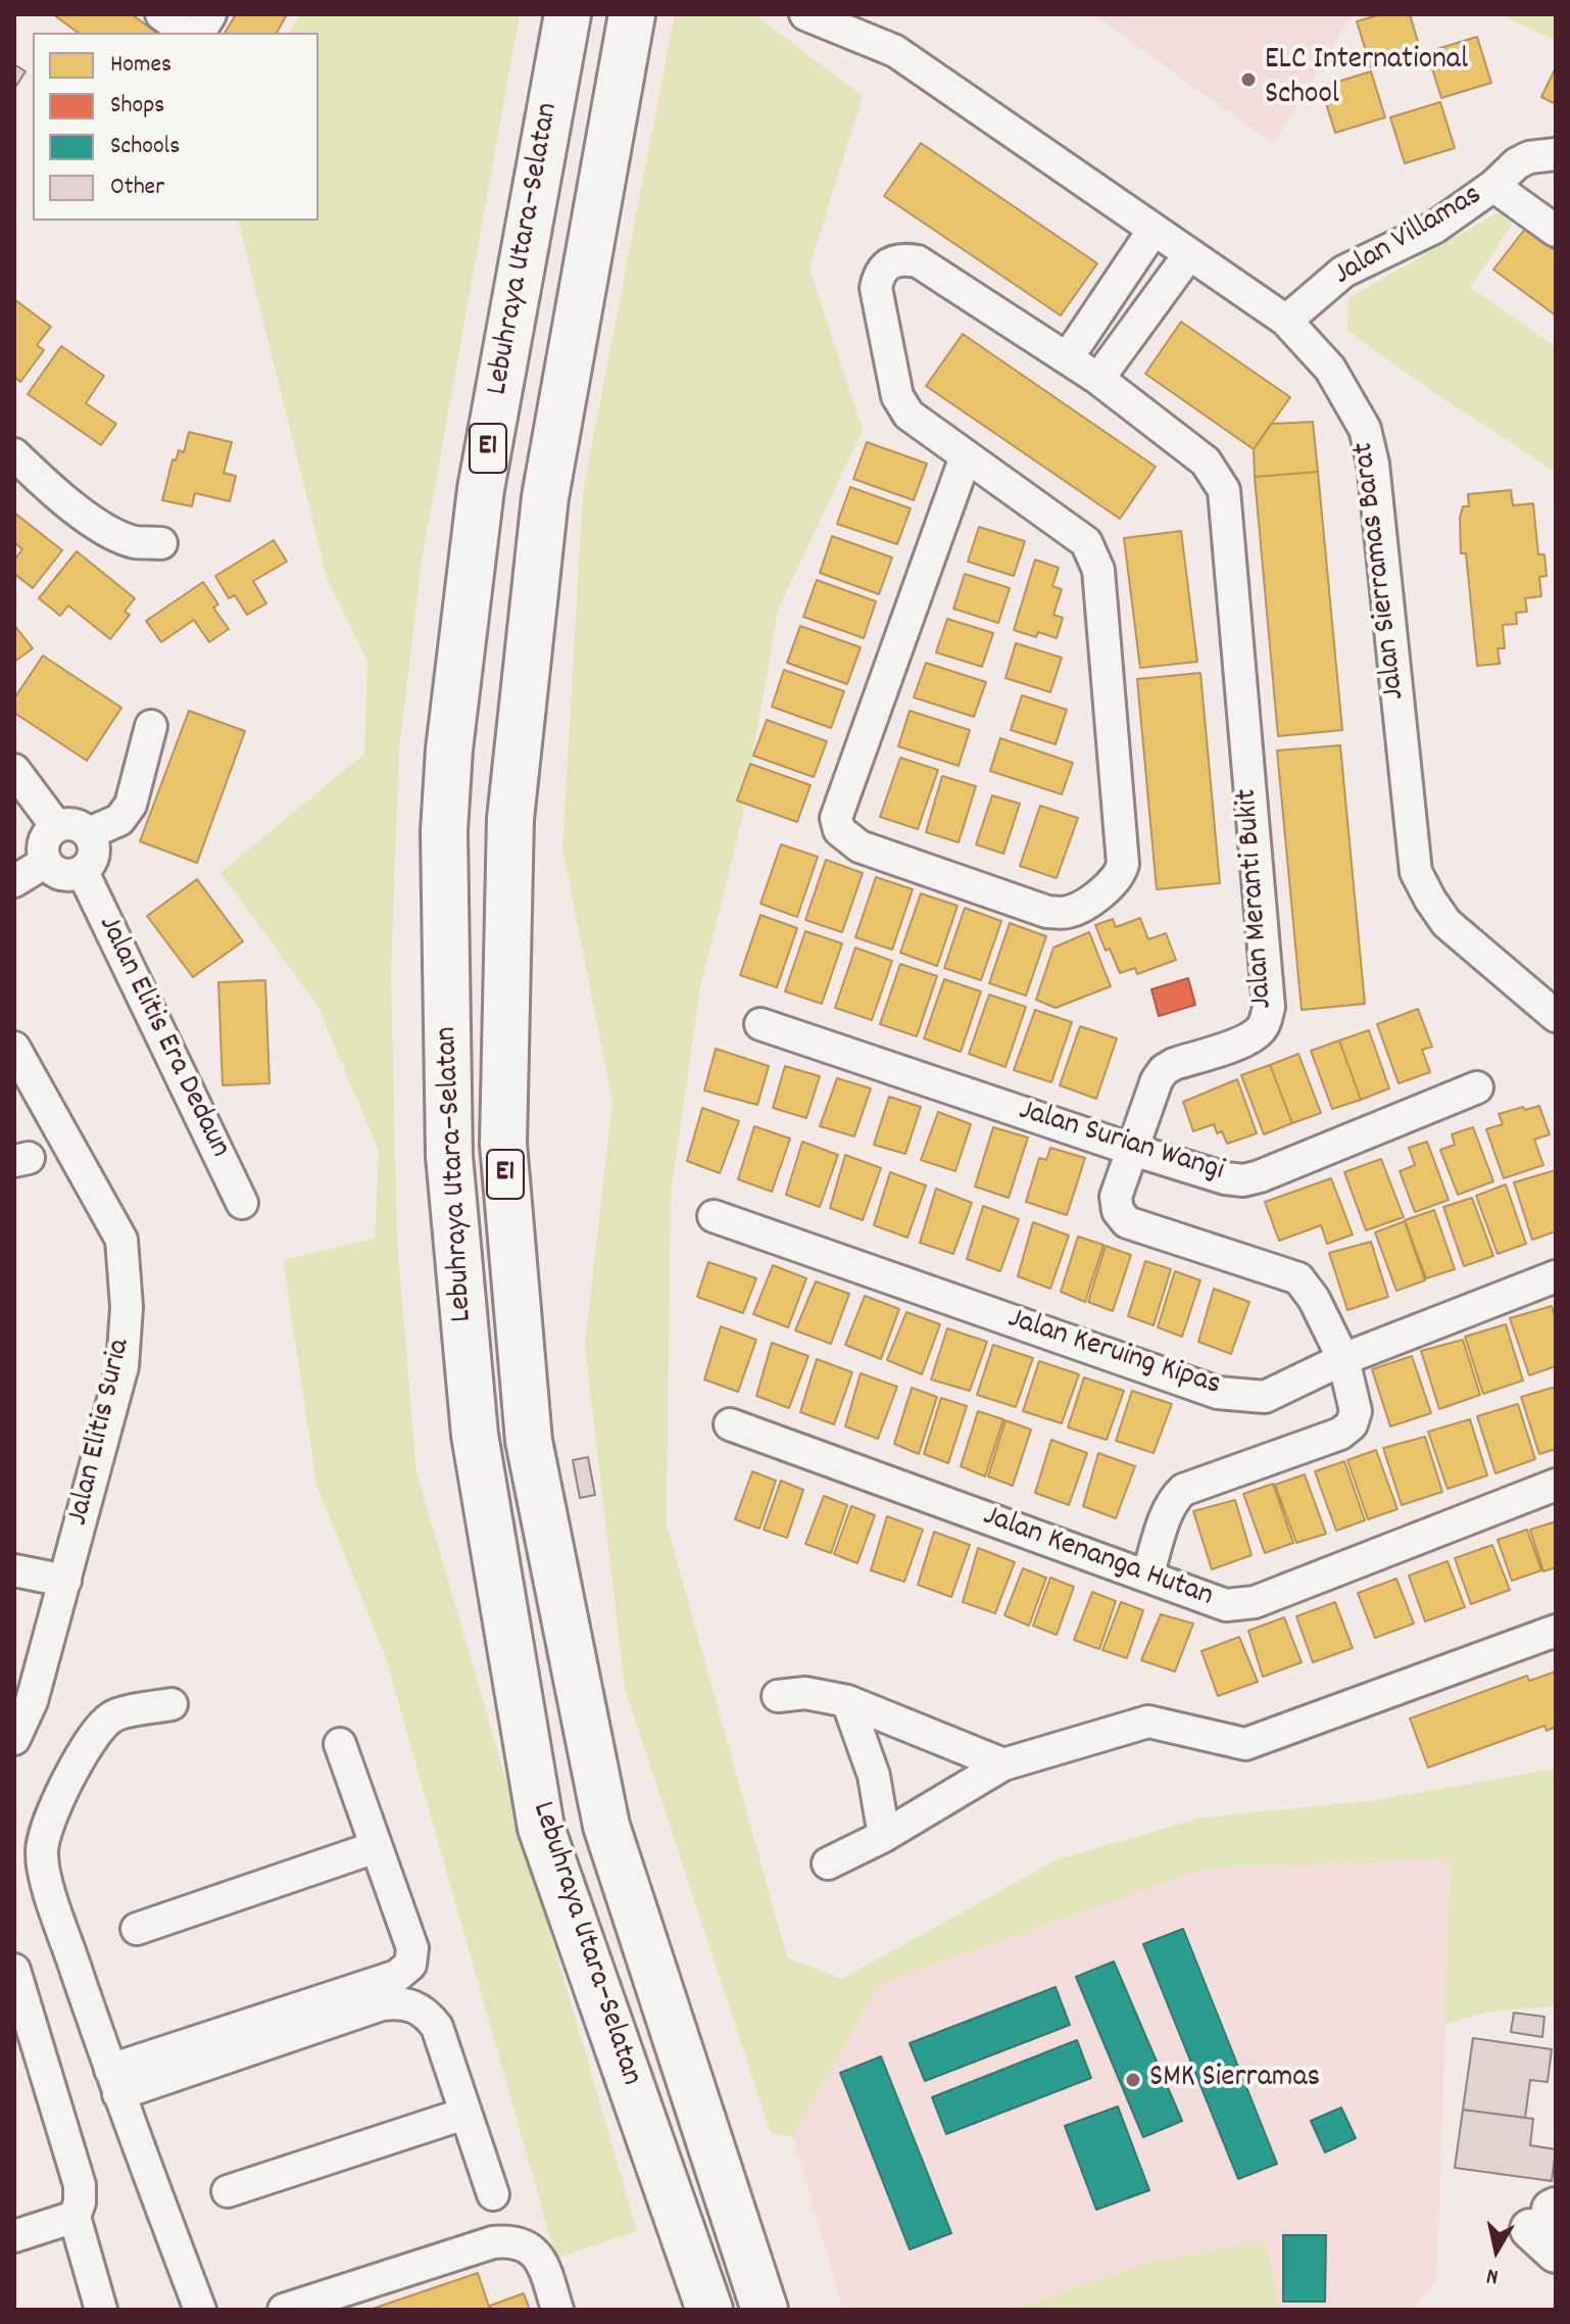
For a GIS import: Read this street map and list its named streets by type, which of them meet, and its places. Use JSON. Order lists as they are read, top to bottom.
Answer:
{
  "streets": {
    "highway": ["Lebuhraya Utara–Selatan", "E1"],
    "street": [
      "Jalan Villamas",
      "Jalan Sierramas Barat",
      "Jalan Meranti Bukit",
      "Jalan Elitis Era Dedaun",
      "Jalan Surian Wangi",
      "Jalan Keruing Kipas",
      "Jalan Elitis Suria",
      "Jalan Kenanga Hutan"
    ]
  },
  "crossings": [
    ["Jalan Villamas", "Jalan Sierramas Barat"],
    ["Jalan Meranti Bukit", "Jalan Surian Wangi"],
    ["Jalan Meranti Bukit", "Jalan Keruing Kipas"],
    ["Jalan Meranti Bukit", "Jalan Kenanga Hutan"]
  ],
  "places": ["ELC International School", "SMK Sierramas"],
  "legend": [
    "Homes",
    "Shops",
    "Schools",
    "Other"
  ],
  "north": "bottom"
}
